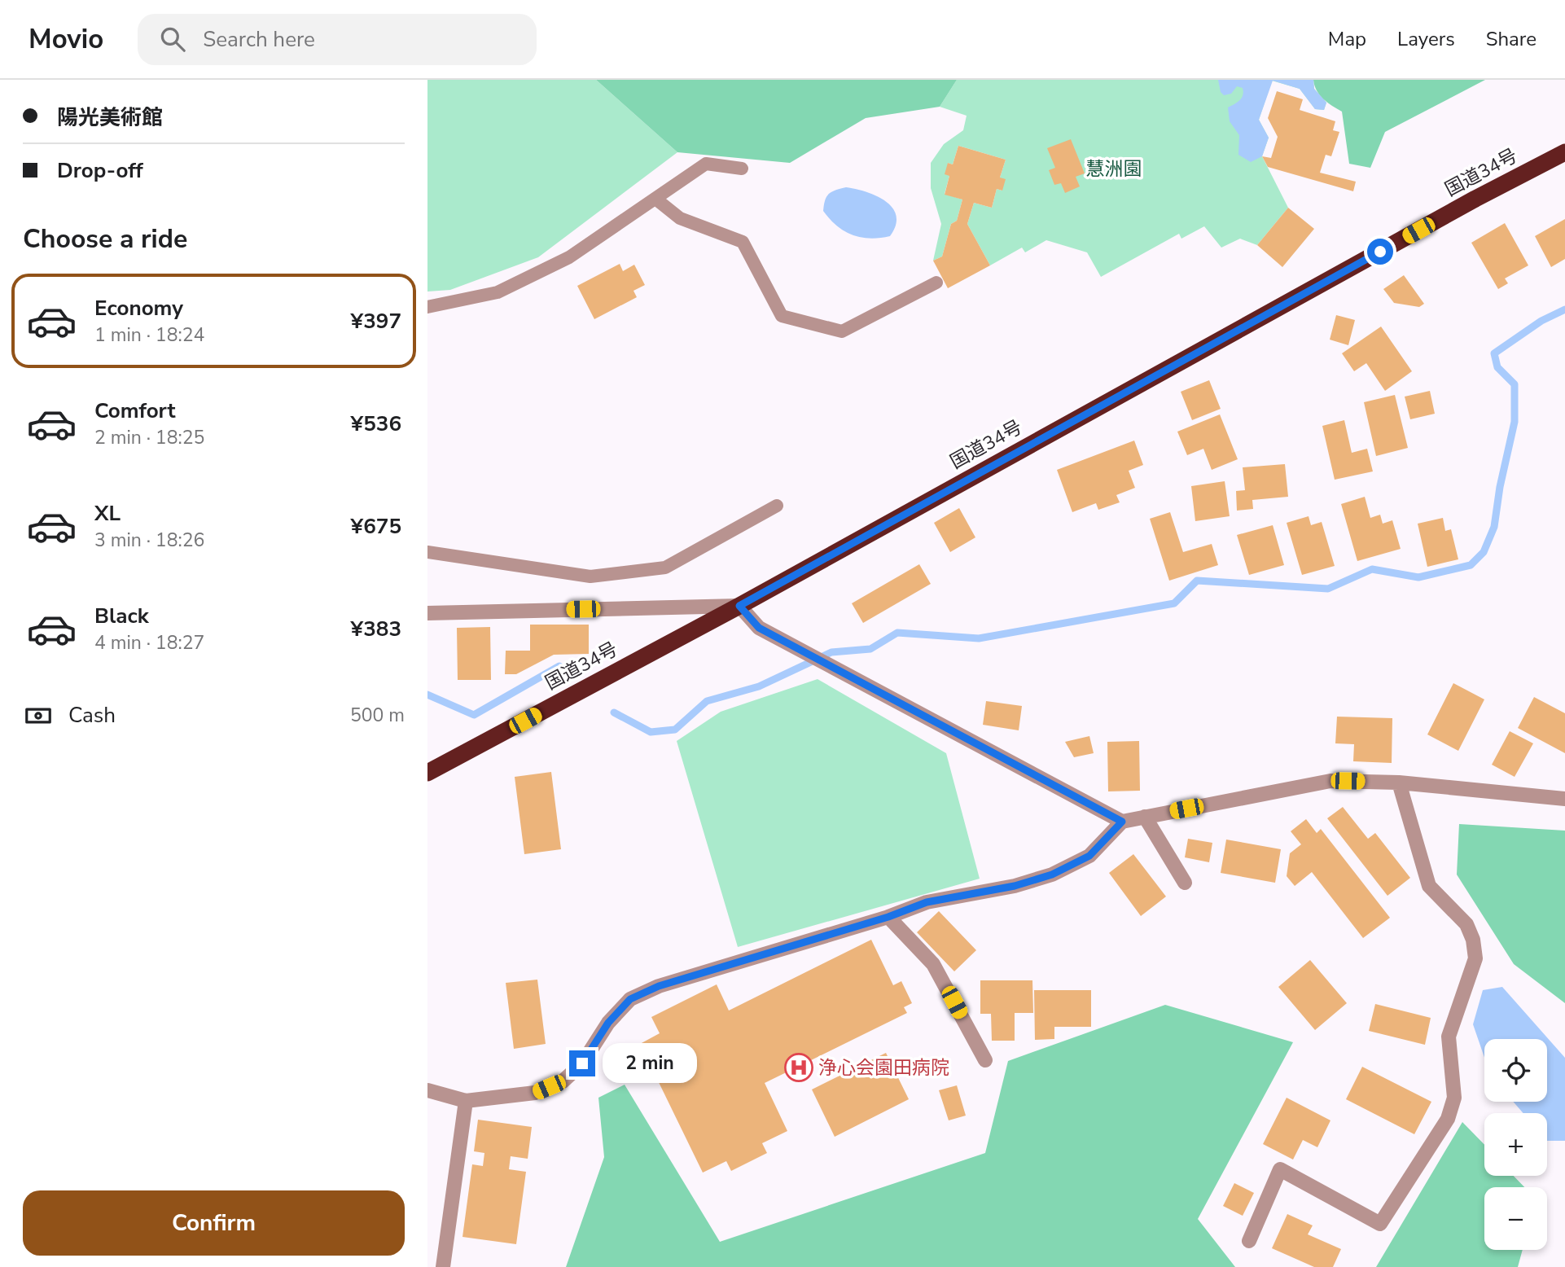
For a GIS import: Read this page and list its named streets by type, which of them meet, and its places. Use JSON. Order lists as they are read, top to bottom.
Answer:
{
  "streets": {
    "highway": ["国道34号"]
  },
  "parks": ["慧洲園"],
  "places": {
    "hospital": ["浄心会園田病院"]
  },
  "page": {
    "header": "Movio",
    "search": "Search here",
    "nav": ["Map", "Layers", "Share"],
    "banner": ["陽光美術館", "Drop-off"],
    "heading": "Choose a ride",
    "list": [
      {
        "name": "Economy",
        "note": "1 min · 18:24",
        "value": "¥397"
      },
      {
        "name": "Comfort",
        "note": "2 min · 18:25",
        "value": "¥536"
      },
      {
        "name": "XL",
        "note": "3 min · 18:26",
        "value": "¥675"
      },
      {
        "name": "Black",
        "note": "4 min · 18:27",
        "value": "¥383"
      }
    ],
    "pay": ["Cash", "500 m"],
    "map_buttons": ["+", "−"],
    "bubble": "2 min",
    "buttons": "Confirm"
  }
}
